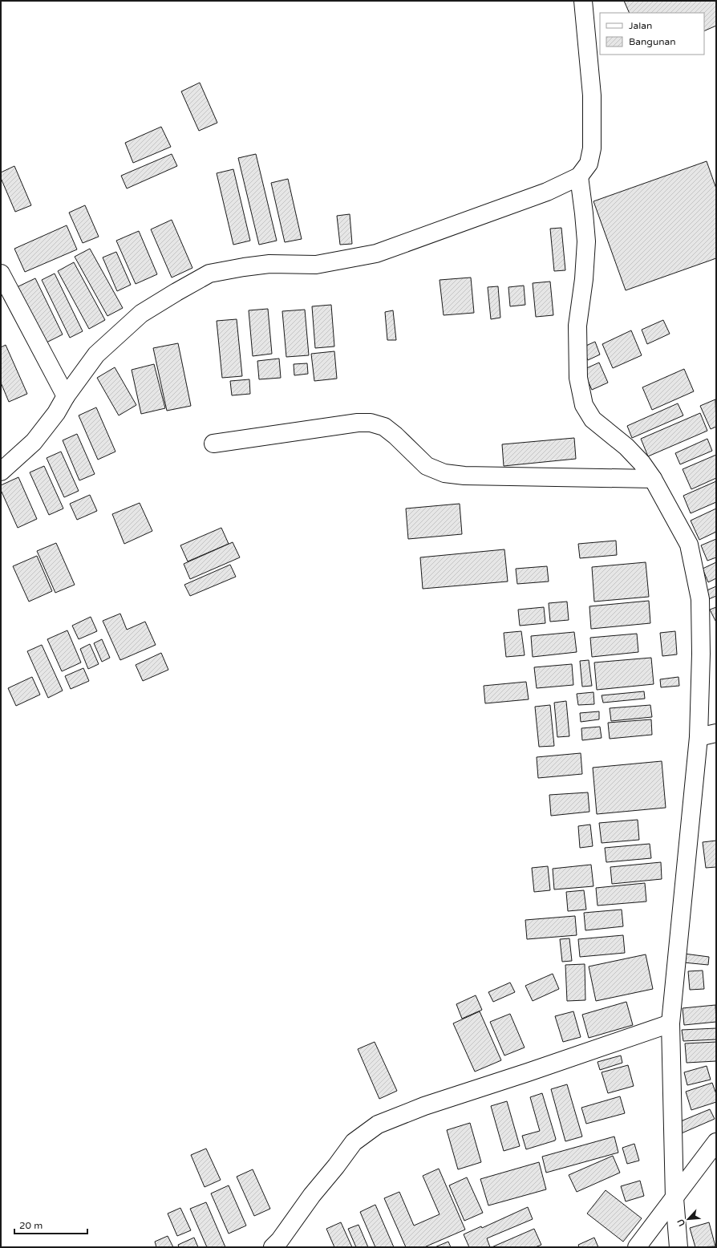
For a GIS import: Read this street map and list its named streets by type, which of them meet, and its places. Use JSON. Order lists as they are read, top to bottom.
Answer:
{
  "legend": ["Jalan", "Bangunan"],
  "scale_bar": "20 m",
  "north": "bottom left"
}
